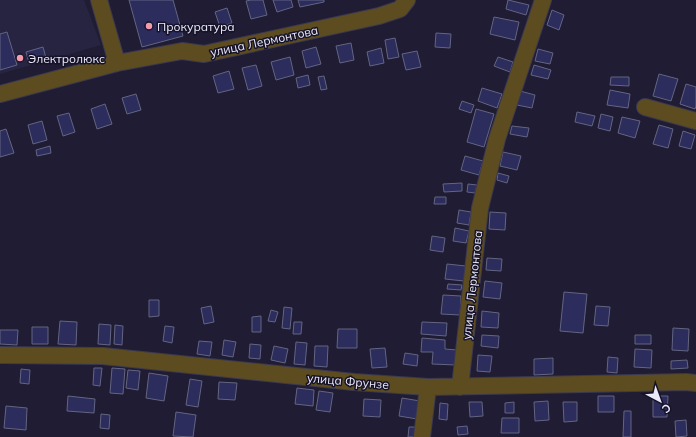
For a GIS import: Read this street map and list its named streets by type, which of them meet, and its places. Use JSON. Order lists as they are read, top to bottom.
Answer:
{
  "streets": {
    "street": ["улица Лермонтова", "улица Фрунзе"]
  },
  "crossings": [
    ["улица Лермонтова", "улица Фрунзе"]
  ],
  "places": ["Прокуратура", "Электролюкс"],
  "north": "bottom right"
}
